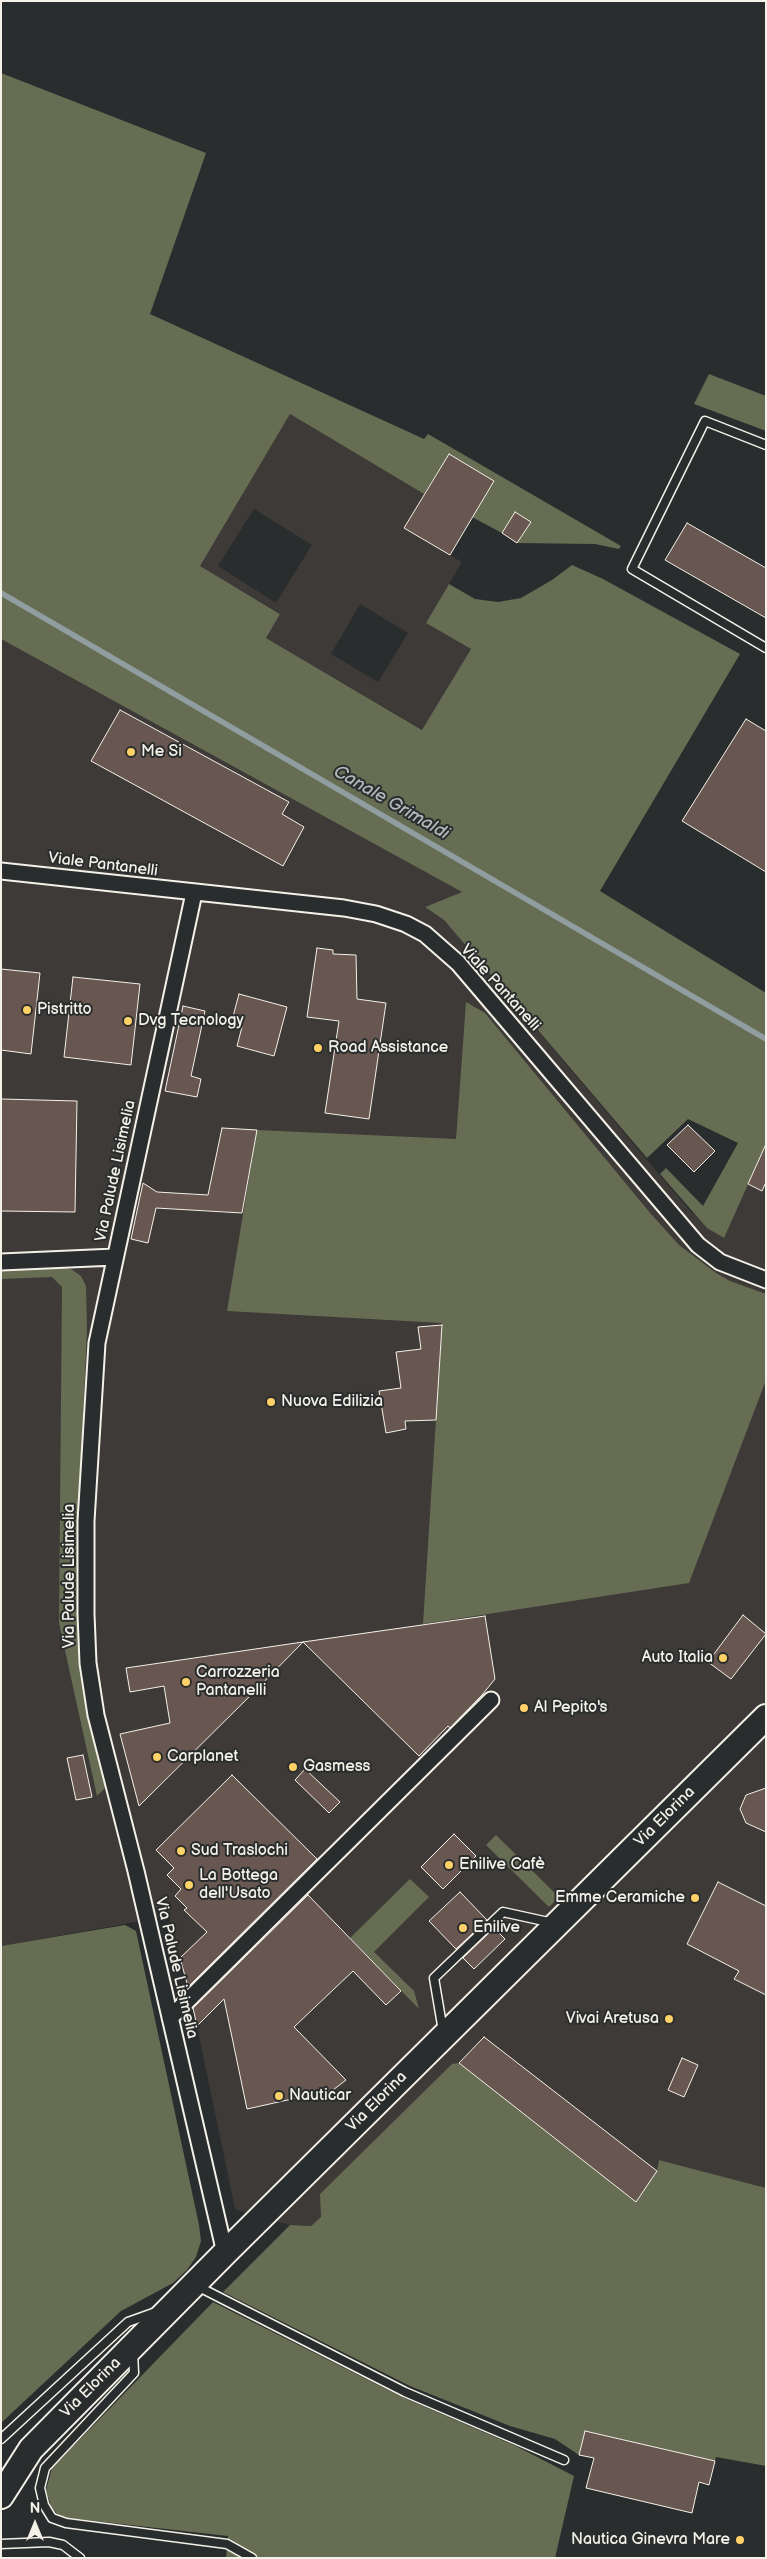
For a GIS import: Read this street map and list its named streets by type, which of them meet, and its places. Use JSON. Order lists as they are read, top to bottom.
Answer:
{
  "streets": {
    "main road": ["Via Elorina"],
    "street": ["Viale Pantanelli", "Via Palude Lisimelia"]
  },
  "crossings": [
    ["Viale Pantanelli", "Via Palude Lisimelia"],
    ["Via Palude Lisimelia", "Via Elorina"]
  ],
  "water": ["Canale Grimaldi"],
  "places": [
    "Me Si",
    "Pistritto",
    "Dvg Tecnology",
    "Road Assistance",
    "Nuova Edilizia",
    "Auto Italia",
    "Carrozzeria Pantanelli",
    "Al Pepito's",
    "Carplanet",
    "Gasmess",
    "Sud Traslochi",
    "Enilive Cafè",
    "La Bottega dell'Usato",
    "Emme Ceramiche",
    "Enilive",
    "Vivai Aretusa",
    "Nauticar",
    "Nautica Ginevra Mare"
  ],
  "north": "top"
}
